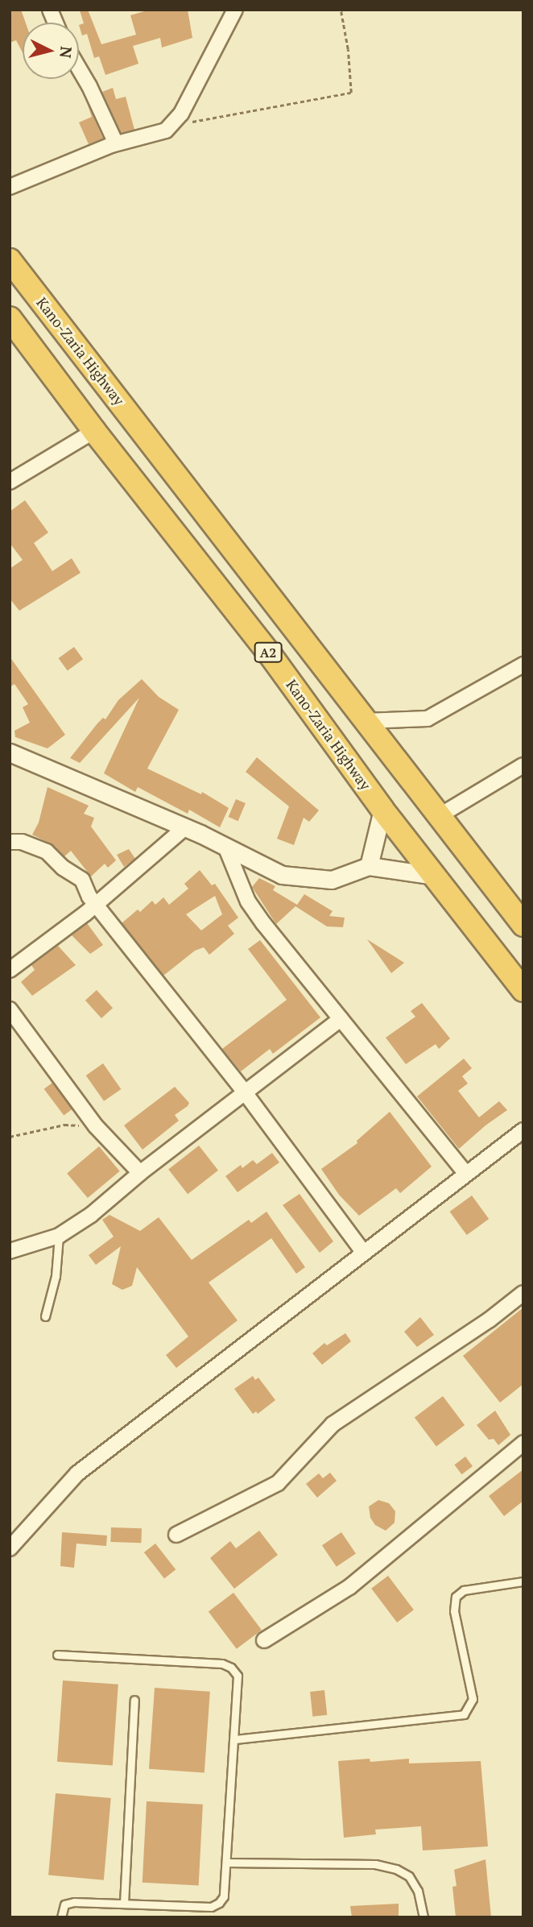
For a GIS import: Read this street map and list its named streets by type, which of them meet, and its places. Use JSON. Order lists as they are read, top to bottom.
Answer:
{
  "streets": {
    "highway": ["Kano-Zaria Highway", "A2"]
  },
  "north": "right"
}
